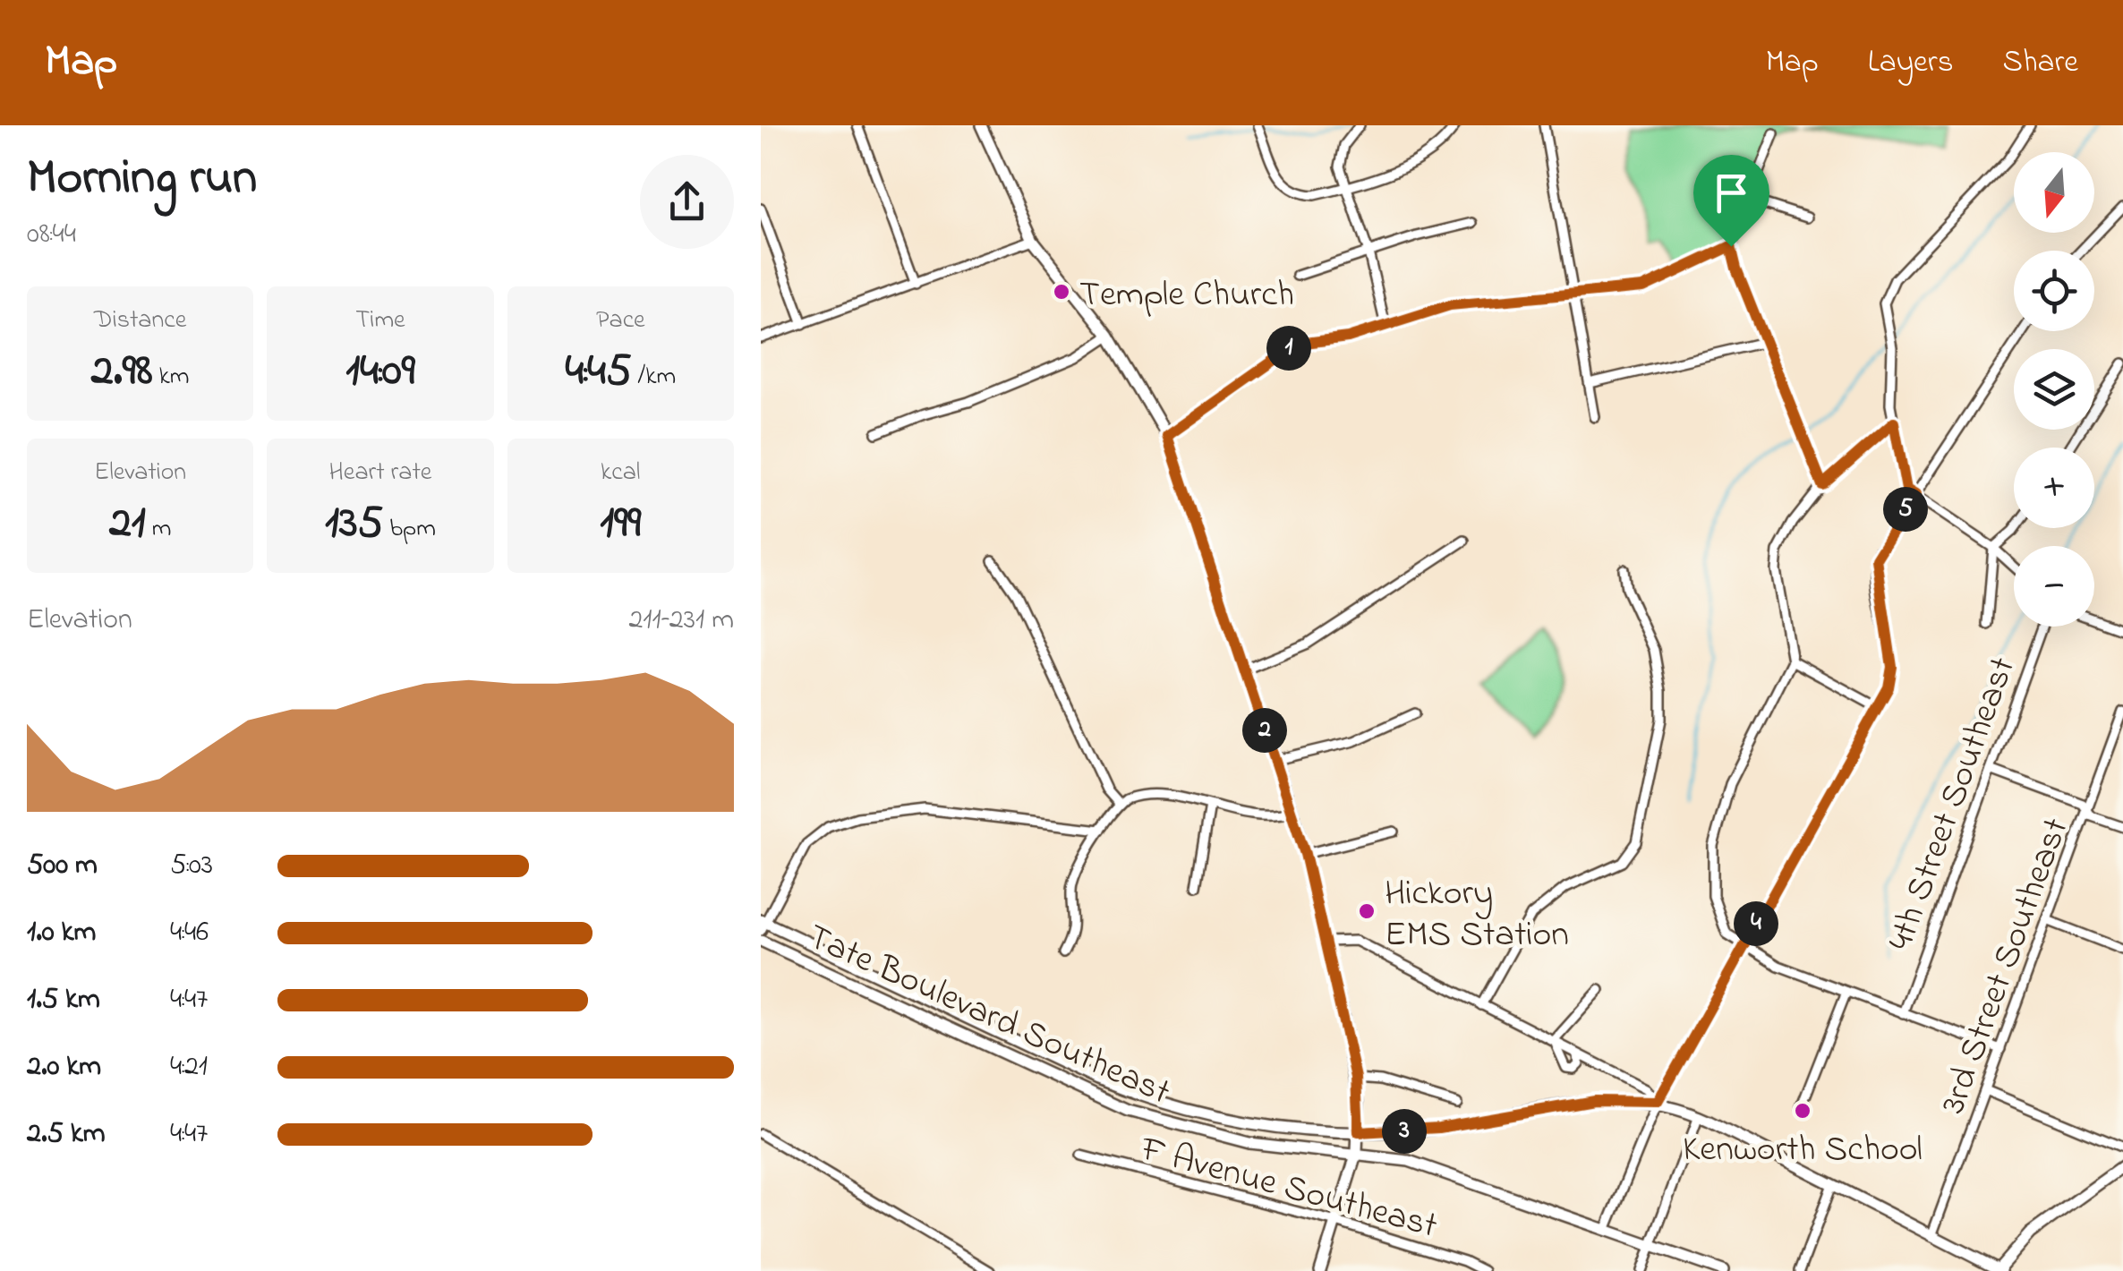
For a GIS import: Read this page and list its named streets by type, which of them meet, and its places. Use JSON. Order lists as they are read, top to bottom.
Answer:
{
  "streets": {
    "main road": ["Tate Boulevard Southeast"],
    "street": ["4th Street Southeast", "3rd Street Southeast", "F Avenue Southeast"]
  },
  "crossings": [
    ["3rd Street Southeast", "Tate Boulevard Southeast"]
  ],
  "places": ["Temple Church", "Hickory EMS Station", "Kenworth School"],
  "north": "bottom",
  "page": {
    "header": "Map",
    "nav": ["Map", "Layers", "Share"],
    "heading": ["Morning run", "08:44"],
    "map_buttons": ["+", "−"],
    "stats": [
      ["Distance", "2.98 km"],
      ["Time", "14:09"],
      ["Pace", "4:45 /km"],
      ["Elevation", "21 m"],
      ["Heart rate", "135 bpm"],
      ["kcal", "199"]
    ],
    "pins": [
      "1",
      "5",
      "2",
      "4",
      "3"
    ],
    "chart": ["Elevation", "211–231 m"],
    "list": [
      {
        "name": "500 m",
        "note": "5:03"
      },
      {
        "name": "1.0 km",
        "note": "4:46"
      },
      {
        "name": "1.5 km",
        "note": "4:47"
      },
      {
        "name": "2.0 km",
        "note": "4:21"
      },
      {
        "name": "2.5 km",
        "note": "4:47"
      }
    ]
  }
}
